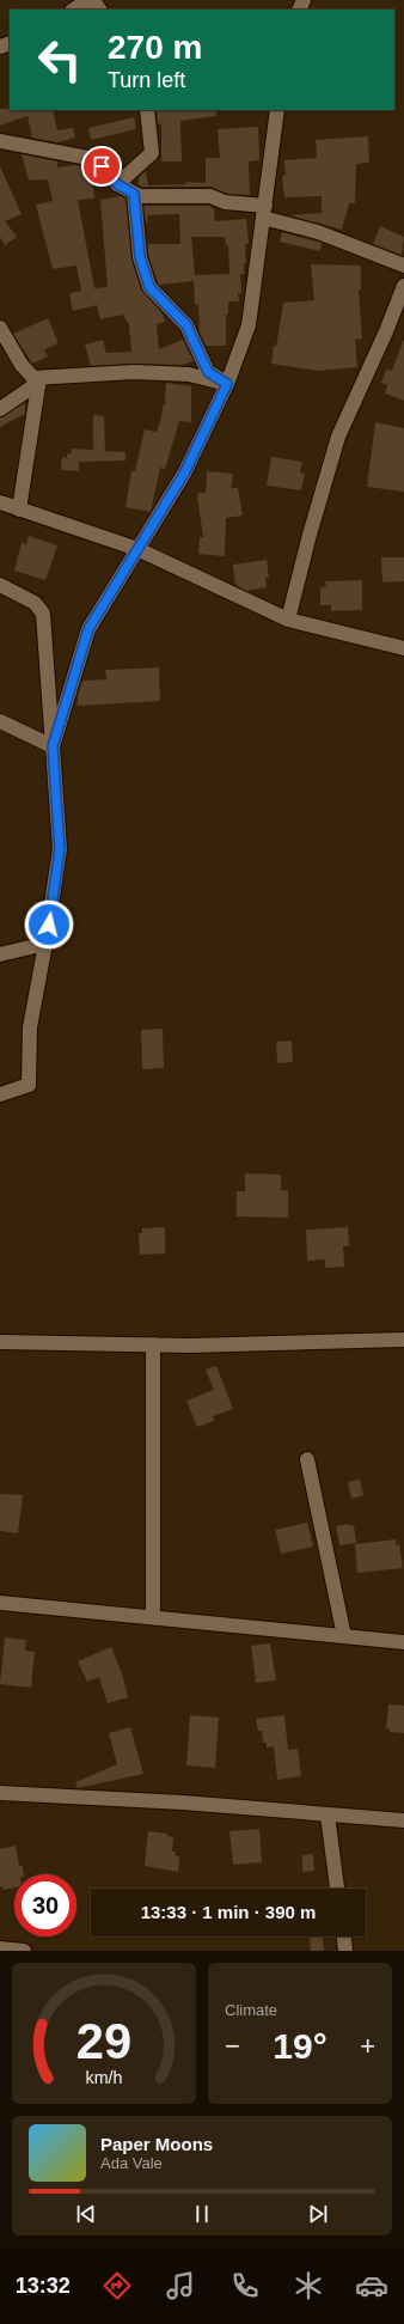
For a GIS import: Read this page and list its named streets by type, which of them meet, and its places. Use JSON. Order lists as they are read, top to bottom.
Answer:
{
  "page": {
    "turn": ["270 m", "Turn left"],
    "limit": "30",
    "trip": "13:33 · 1 min · 390 m",
    "tile": "Climate",
    "heat": ["−", "19°", "+"],
    "song": ["Paper Moons", "Ada Vale"],
    "tabs": "13:32",
    "gauge": ["29", "km/h"]
  }
}
